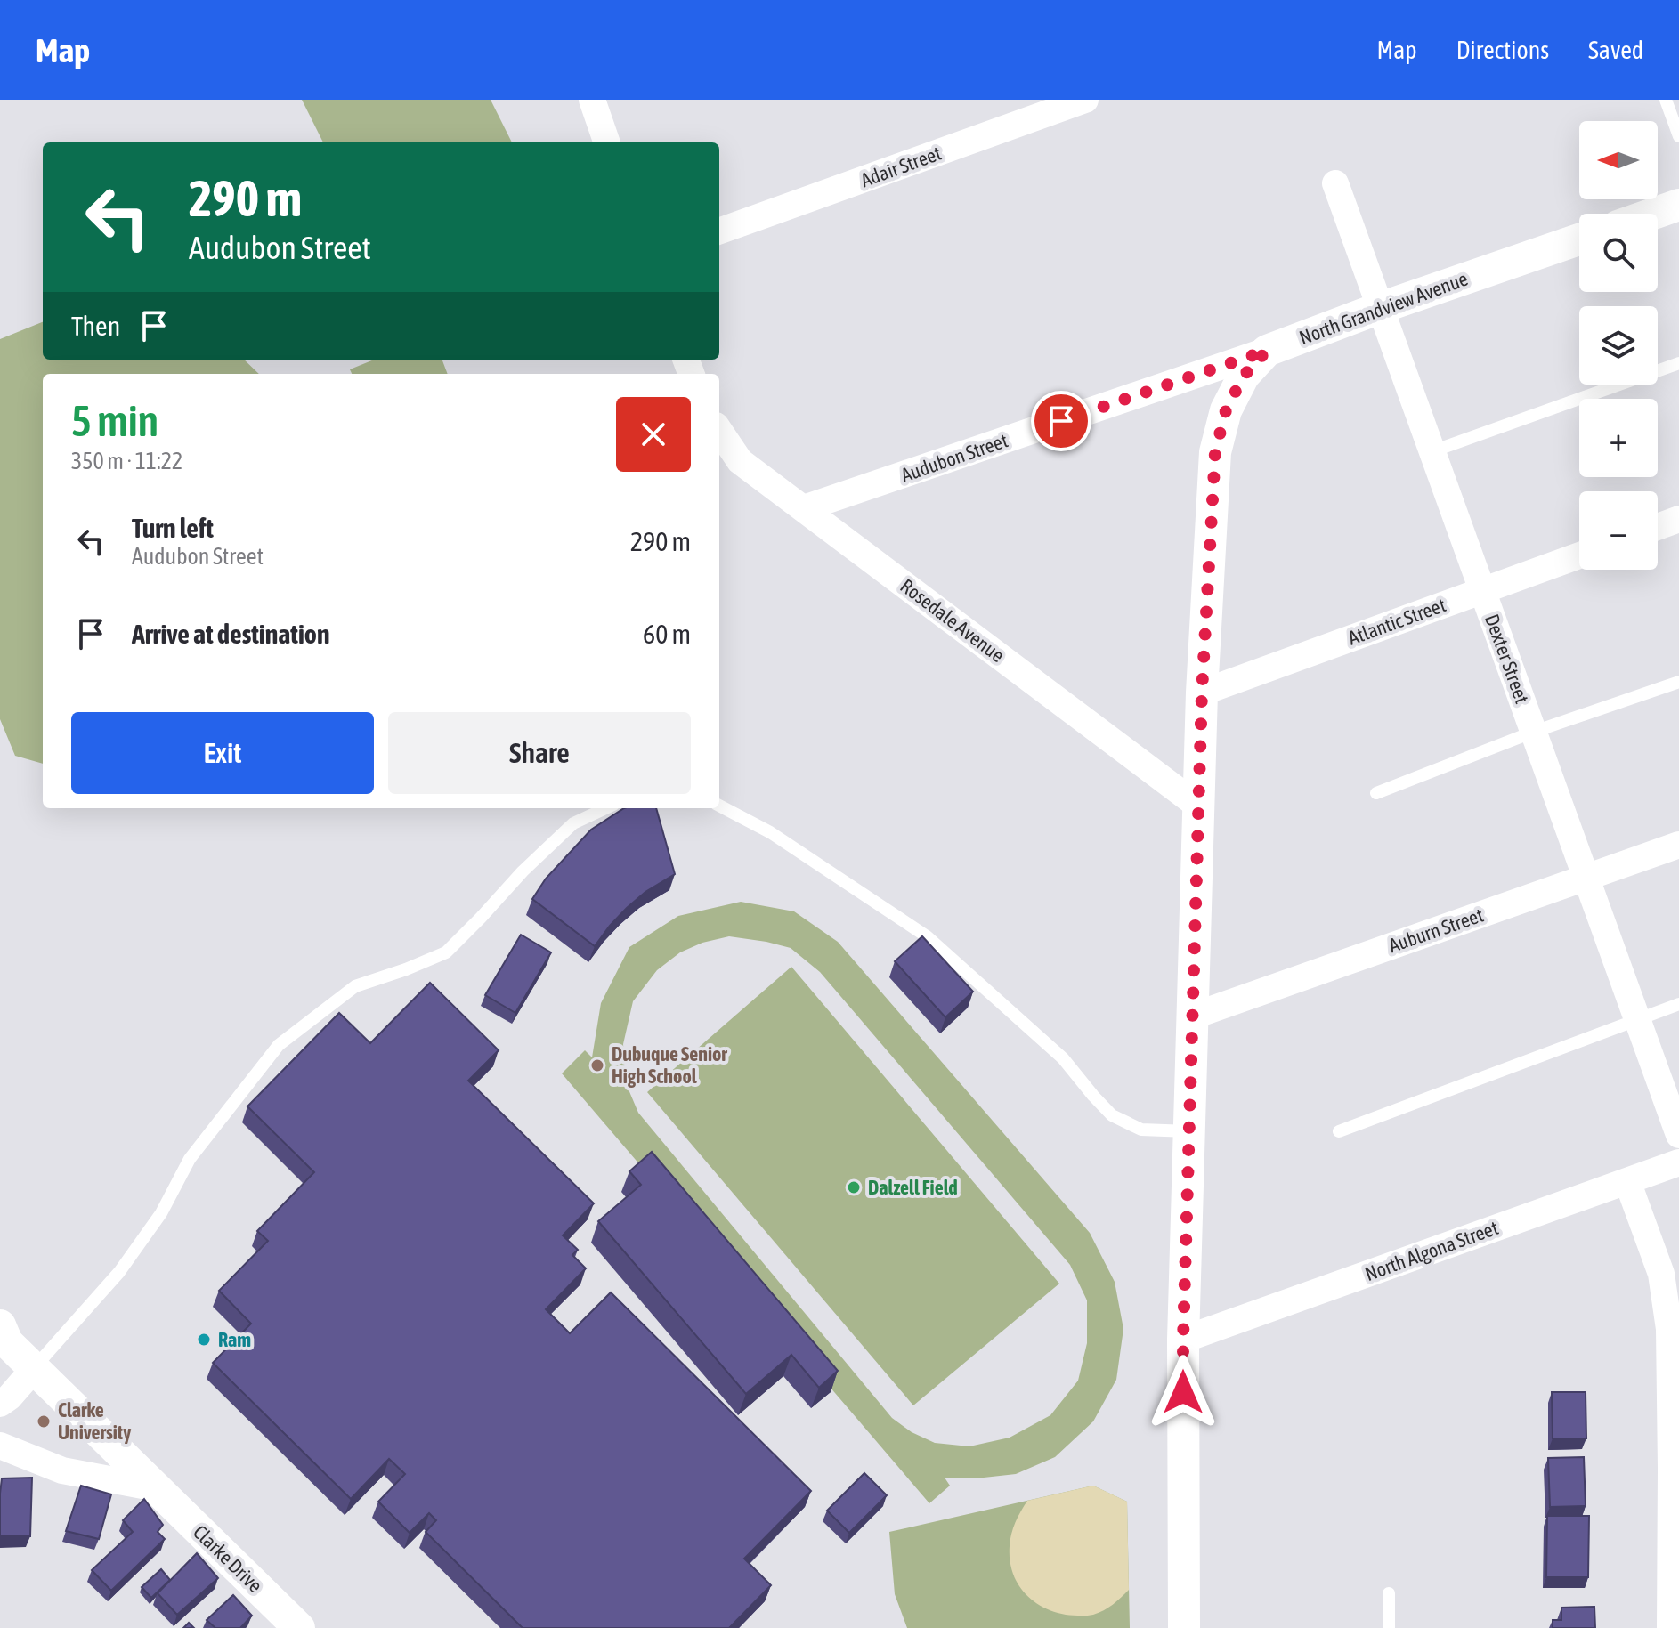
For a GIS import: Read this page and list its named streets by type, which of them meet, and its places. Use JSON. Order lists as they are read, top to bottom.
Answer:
{
  "streets": {
    "street": [
      "Adair Street",
      "North Grandview Avenue",
      "Audubon Street",
      "Rosedale Avenue",
      "Atlantic Street",
      "Dexter Street",
      "Auburn Street",
      "North Algona Street",
      "Clarke Drive"
    ]
  },
  "crossings": [
    ["North Grandview Avenue", "Audubon Street"],
    ["North Grandview Avenue", "Rosedale Avenue"],
    ["North Grandview Avenue", "Atlantic Street"],
    ["North Grandview Avenue", "Dexter Street"],
    ["North Grandview Avenue", "Auburn Street"],
    ["North Grandview Avenue", "North Algona Street"],
    ["Audubon Street", "Rosedale Avenue"],
    ["Atlantic Street", "Dexter Street"],
    ["Dexter Street", "Auburn Street"]
  ],
  "places": [
    "Dubuque Senior High School",
    "Dalzell Field",
    "Ram",
    "Clarke University"
  ],
  "north": "left",
  "page": {
    "header": "Map",
    "nav": ["Map", "Directions", "Saved"],
    "map_buttons": ["+", "−"],
    "turn": ["290 m", "Audubon Street"],
    "then": "Then",
    "heading": ["5 min", "350 m · 11:22"],
    "list": [
      {
        "name": "Turn left",
        "note": "Audubon Street",
        "value": "290 m"
      },
      {
        "name": "Arrive at destination",
        "value": "60 m"
      }
    ],
    "buttons": ["Exit", "Share"]
  }
}
